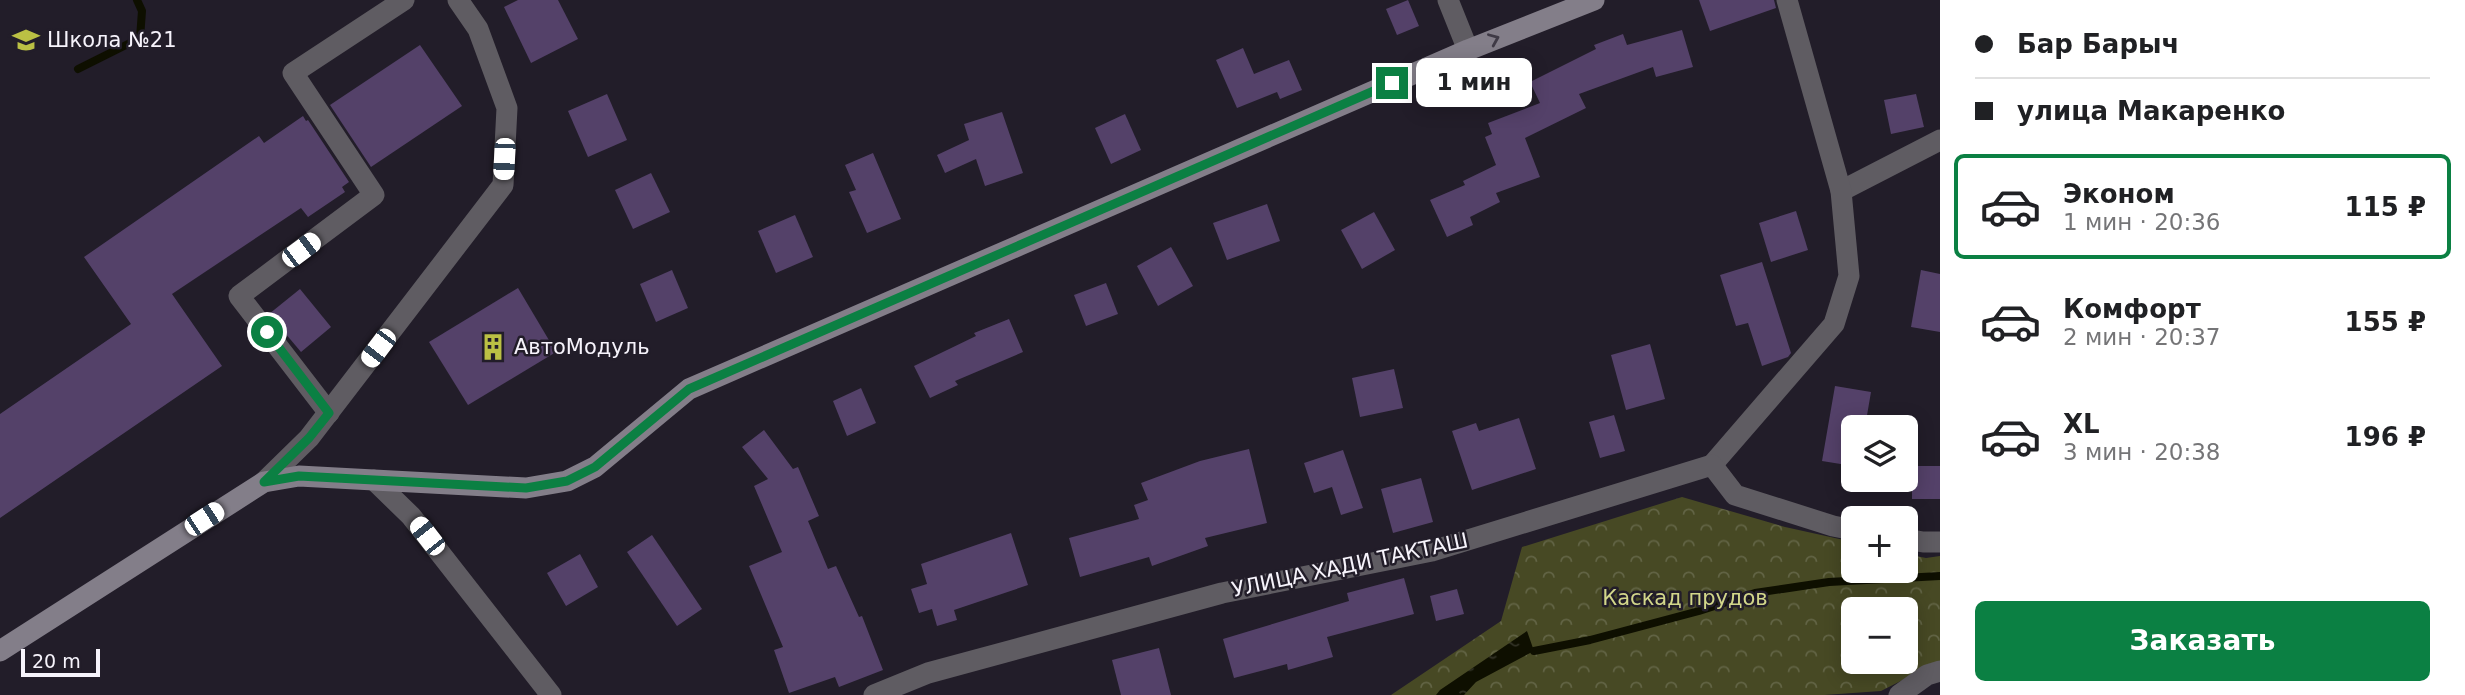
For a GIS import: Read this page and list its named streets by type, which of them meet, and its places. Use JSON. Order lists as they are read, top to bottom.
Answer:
{
  "streets": {
    "street": ["УЛИЦА ХАДИ ТАКТАШ"]
  },
  "parks": ["Каскад прудов"],
  "places": {
    "school or university": ["Школа №21"],
    "building": ["АвтоМодуль"]
  },
  "scale_bar": "20 m",
  "page": {
    "banner": ["Бар Барыч", "улица Макаренко"],
    "bubble": "1 мин",
    "list": [
      {
        "name": "Эконом",
        "note": "1 мин · 20:36",
        "value": "115 ₽"
      },
      {
        "name": "Комфорт",
        "note": "2 мин · 20:37",
        "value": "155 ₽"
      },
      {
        "name": "XL",
        "note": "3 мин · 20:38",
        "value": "196 ₽"
      }
    ],
    "map_buttons": ["+", "−"],
    "buttons": "Заказать",
    "scale": "20 m"
  }
}
